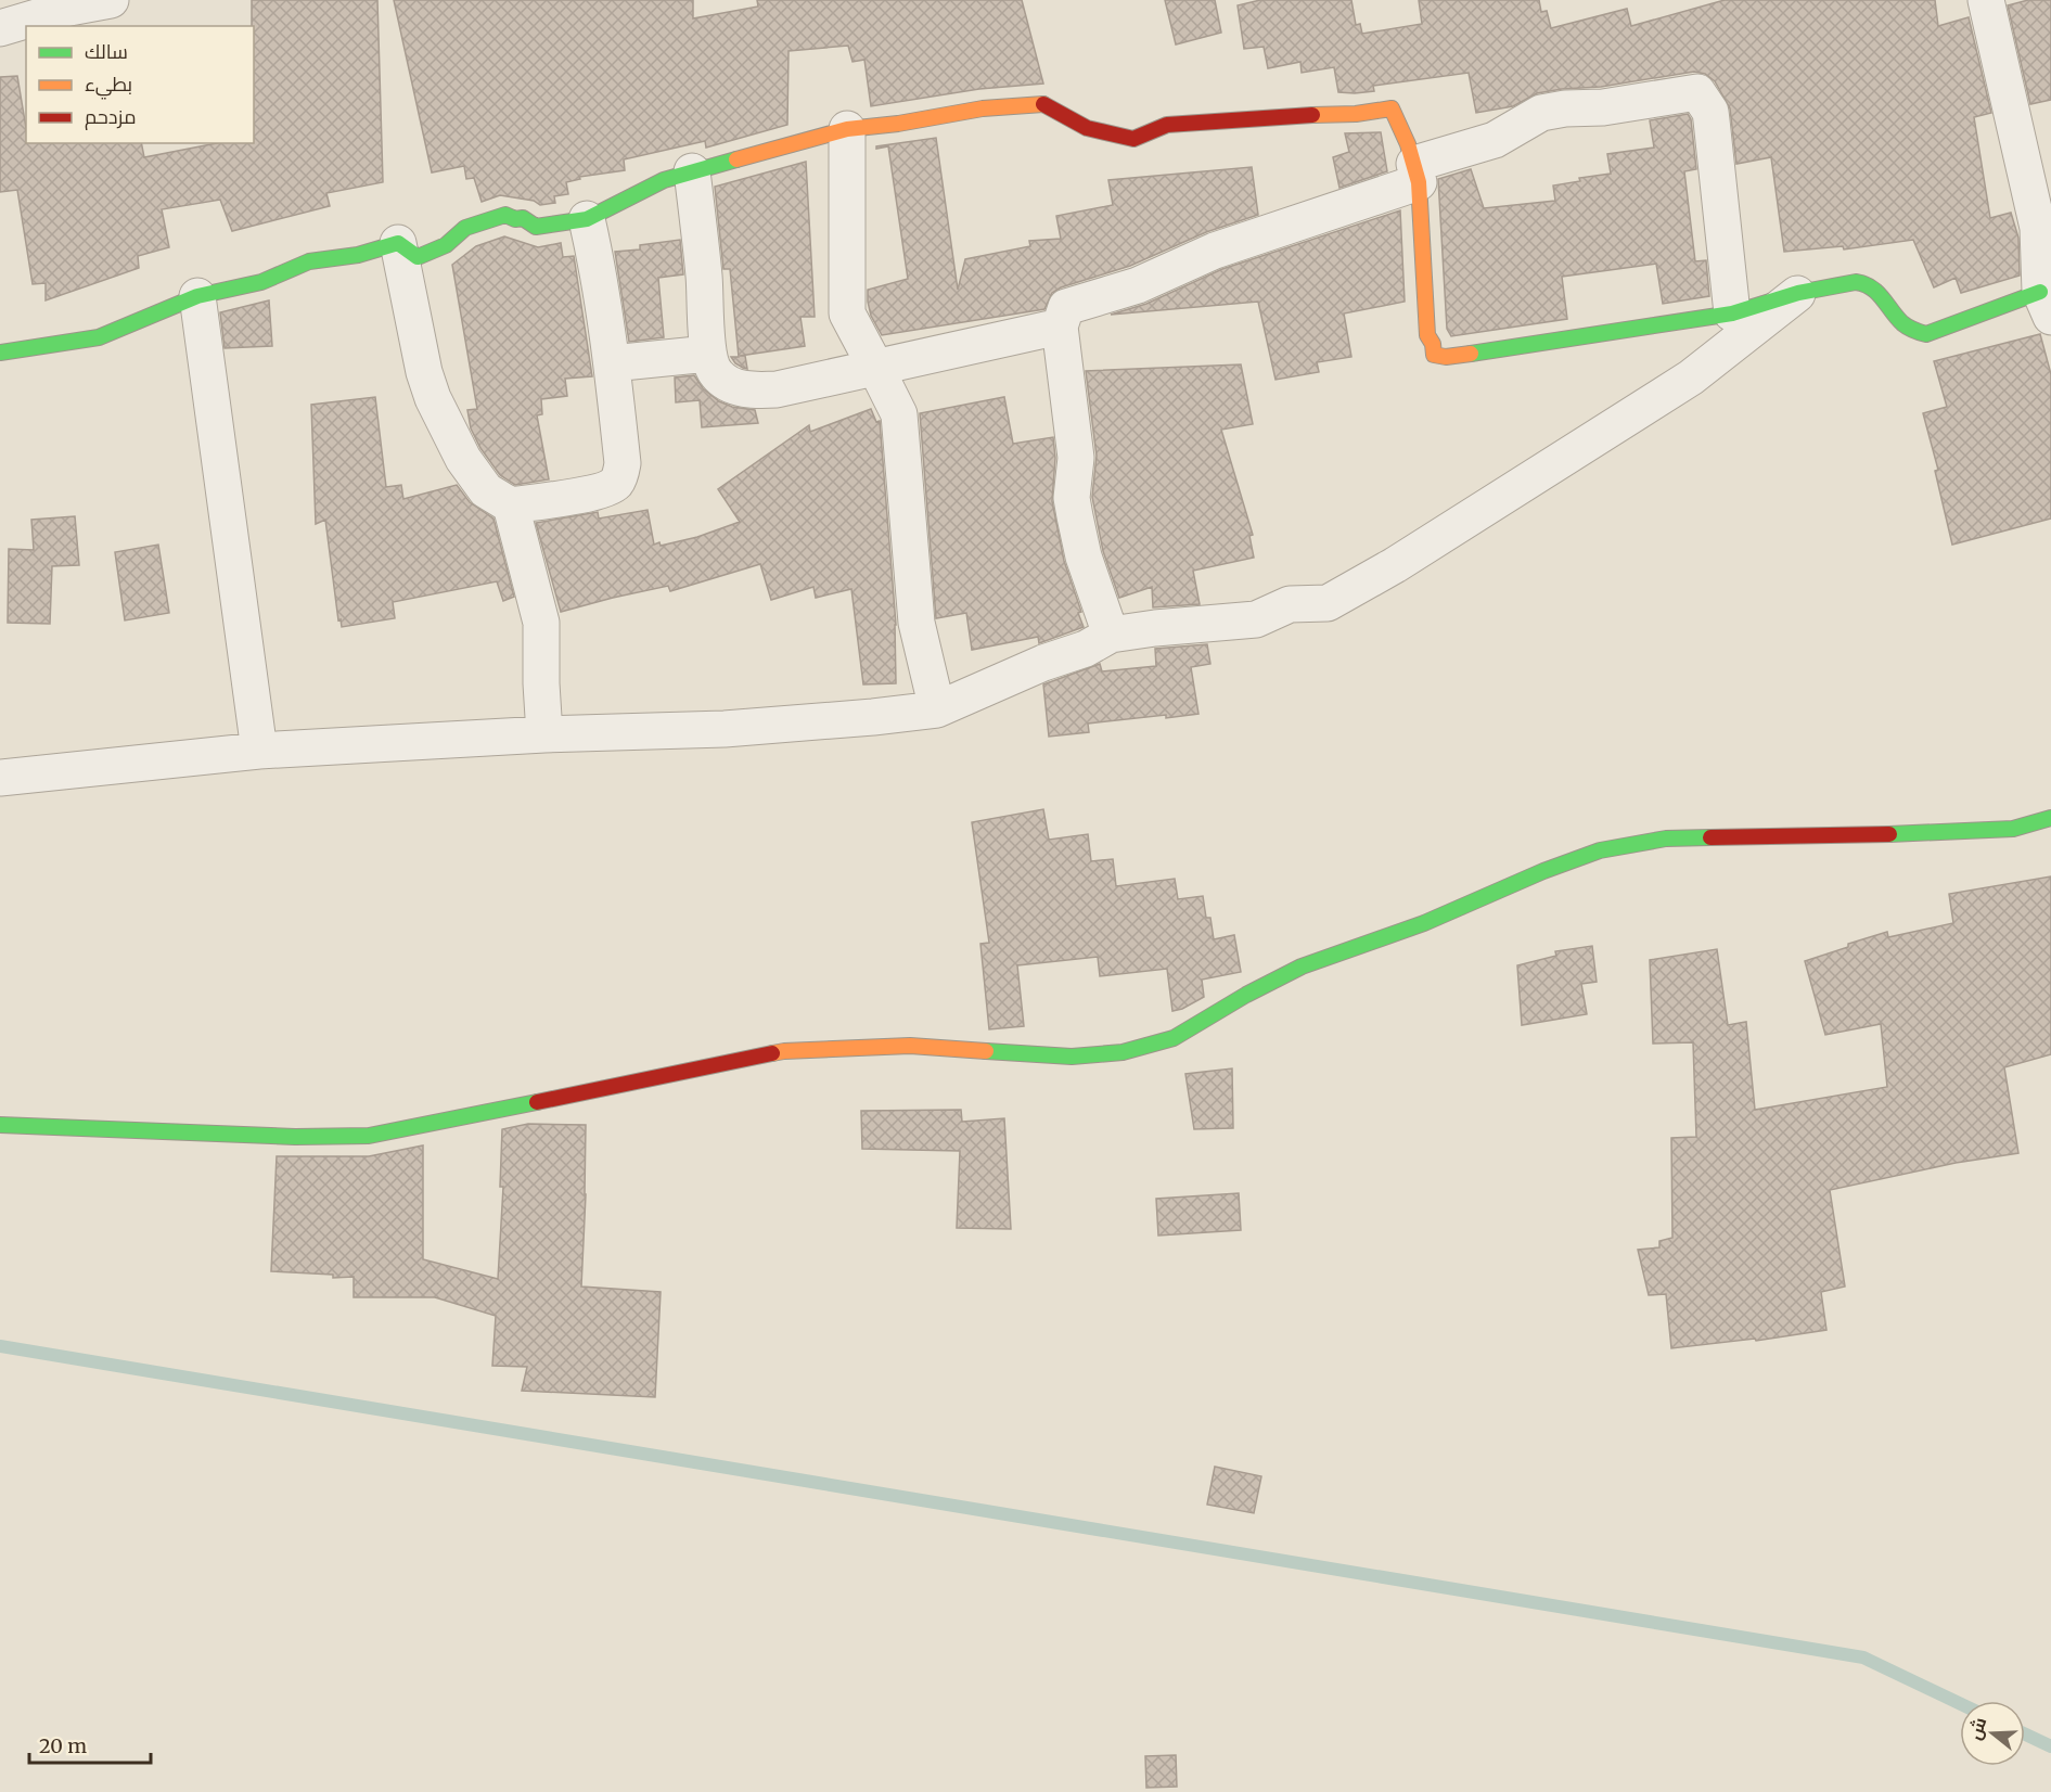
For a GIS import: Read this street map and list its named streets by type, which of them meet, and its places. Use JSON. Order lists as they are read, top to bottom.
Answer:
{
  "legend": ["سالك", "بطيء", "مزدحم"],
  "scale_bar": "20 m",
  "north": "left"
}
